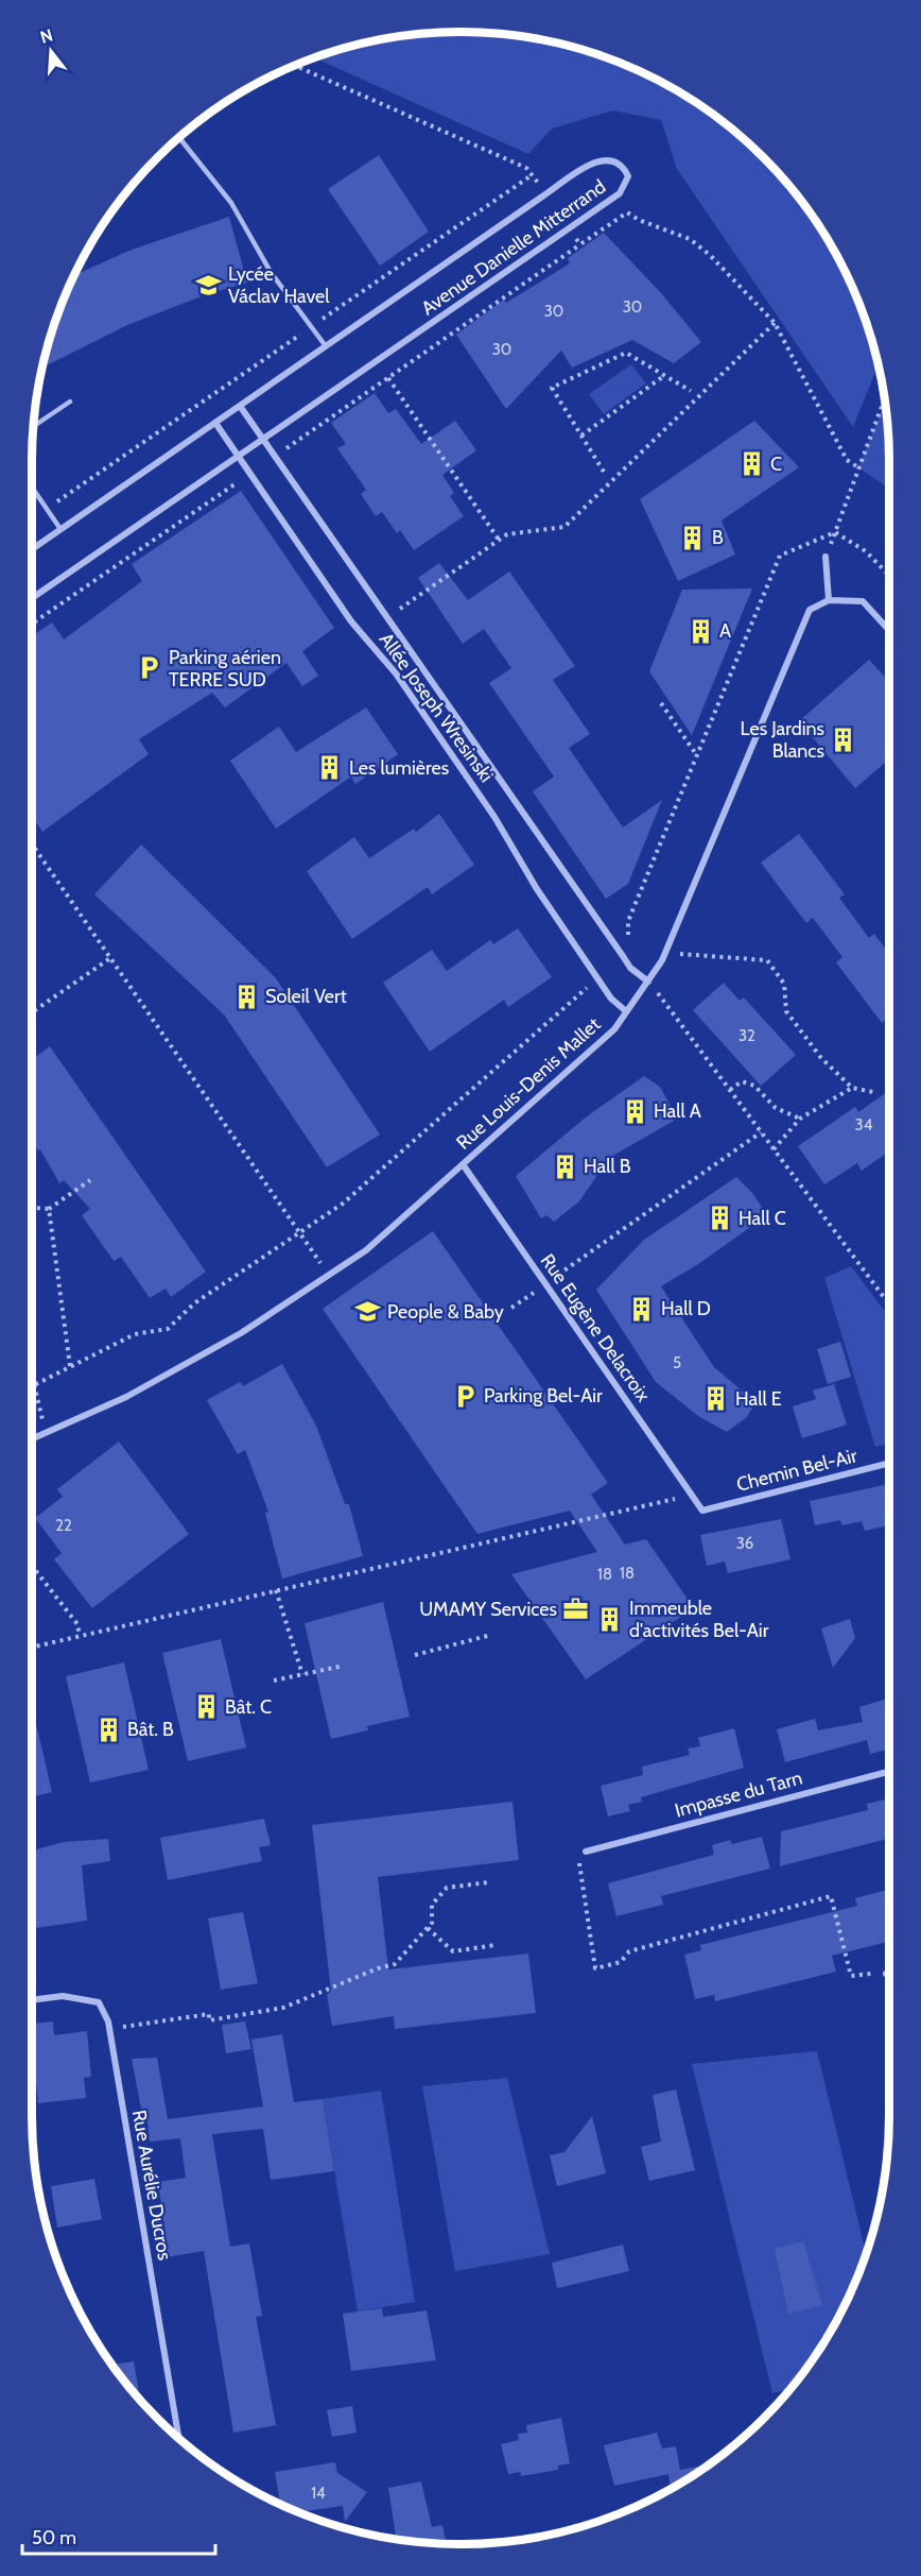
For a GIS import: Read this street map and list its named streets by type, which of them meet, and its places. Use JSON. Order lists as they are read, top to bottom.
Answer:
{
  "streets": {
    "street": [
      "Avenue Danielle Mitterrand",
      "Allée Joseph Wresinski",
      "Rue Louis-Denis Mallet",
      "Rue Eugène Delacroix",
      "Chemin Bel-Air",
      "Impasse du Tarn",
      "Rue Aurélie Ducros"
    ]
  },
  "crossings": [
    ["Avenue Danielle Mitterrand", "Allée Joseph Wresinski"],
    ["Allée Joseph Wresinski", "Rue Louis-Denis Mallet"],
    ["Rue Louis-Denis Mallet", "Rue Eugène Delacroix"],
    ["Rue Eugène Delacroix", "Chemin Bel-Air"]
  ],
  "places": {
    "school or university": ["Lycée Václav Havel", "People & Baby"],
    "building": [
      "C",
      "B",
      "A",
      "Les Jardins Blancs",
      "Les lumières",
      "Soleil Vert",
      "Hall A",
      "Hall B",
      "Hall C",
      "Hall D",
      "Hall E",
      "Immeuble d'activités Bel-Air",
      "Bât. C",
      "Bât. B"
    ],
    "parking": ["Parking aérien TERRE SUD", "Parking Bel-Air"],
    "office": ["UMAMY Services"]
  },
  "house_numbers": [
    "30",
    "30",
    "30",
    "32",
    "34",
    "5",
    "22",
    "36",
    "18",
    "18",
    "14"
  ],
  "scale_bar": "50 m",
  "north": "top"
}
